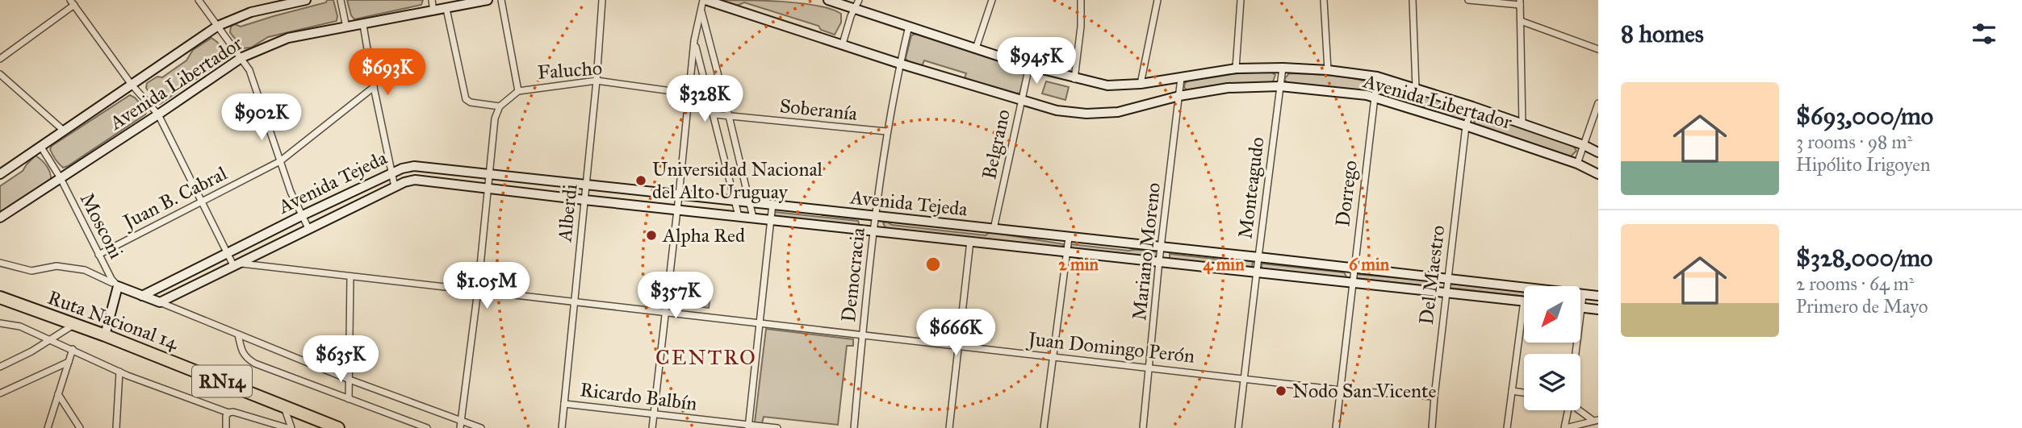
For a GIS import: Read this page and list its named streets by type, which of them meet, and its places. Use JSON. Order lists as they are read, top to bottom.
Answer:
{
  "streets": {
    "highway": ["Ruta Nacional 14", "RN14"],
    "main road": ["Avenida Libertador", "Avenida Tejeda"],
    "street": [
      "Falucho",
      "Soberanía",
      "Belgrano",
      "Monteagudo",
      "Dorrego",
      "Juan B. Cabral",
      "Alberdi",
      "Mosconi",
      "Mariano Moreno",
      "Democracia",
      "Del Maestro",
      "Juan Domingo Perón",
      "Ricardo Balbín"
    ]
  },
  "crossings": [
    ["Falucho", "Alberdi"],
    ["Avenida Libertador", "Belgrano"],
    ["Avenida Libertador", "Monteagudo"],
    ["Avenida Libertador", "Dorrego"],
    ["Avenida Libertador", "Mosconi"],
    ["Avenida Libertador", "Mariano Moreno"],
    ["Avenida Libertador", "Democracia"],
    ["Avenida Libertador", "Del Maestro"],
    ["Soberanía", "Democracia"],
    ["Belgrano", "Avenida Tejeda"],
    ["Avenida Tejeda", "Monteagudo"],
    ["Avenida Tejeda", "Dorrego"],
    ["Avenida Tejeda", "Alberdi"],
    ["Avenida Tejeda", "Mariano Moreno"],
    ["Avenida Tejeda", "Democracia"],
    ["Avenida Tejeda", "Del Maestro"],
    ["Avenida Tejeda", "Juan Domingo Perón"],
    ["Monteagudo", "Juan Domingo Perón"],
    ["Dorrego", "Juan Domingo Perón"],
    ["Juan B. Cabral", "Mosconi"],
    ["Alberdi", "Juan Domingo Perón"],
    ["Alberdi", "Ricardo Balbín"],
    ["Mariano Moreno", "Juan Domingo Perón"],
    ["Democracia", "Juan Domingo Perón"],
    ["Del Maestro", "Juan Domingo Perón"]
  ],
  "districts": ["CENTRO"],
  "places": ["Universidad Nacional del Alto Uruguay", "Alpha Red", "Nodo San Vicente"],
  "north": "bottom left",
  "page": {
    "heading": "8 homes",
    "price": [
      "$945K",
      "$693K",
      "$328K",
      "$902K",
      "$1.05M",
      "$357K",
      "$666K",
      "$635K"
    ],
    "list": [
      {
        "name": "$693,000/mo",
        "note": "3 rooms · 98 m² · Hipólito Irigoyen"
      },
      {
        "name": "$328,000/mo",
        "note": "2 rooms · 64 m² · Primero de Mayo"
      }
    ]
  },
  "rings": ["2 min", "4 min", "6 min"]
}
